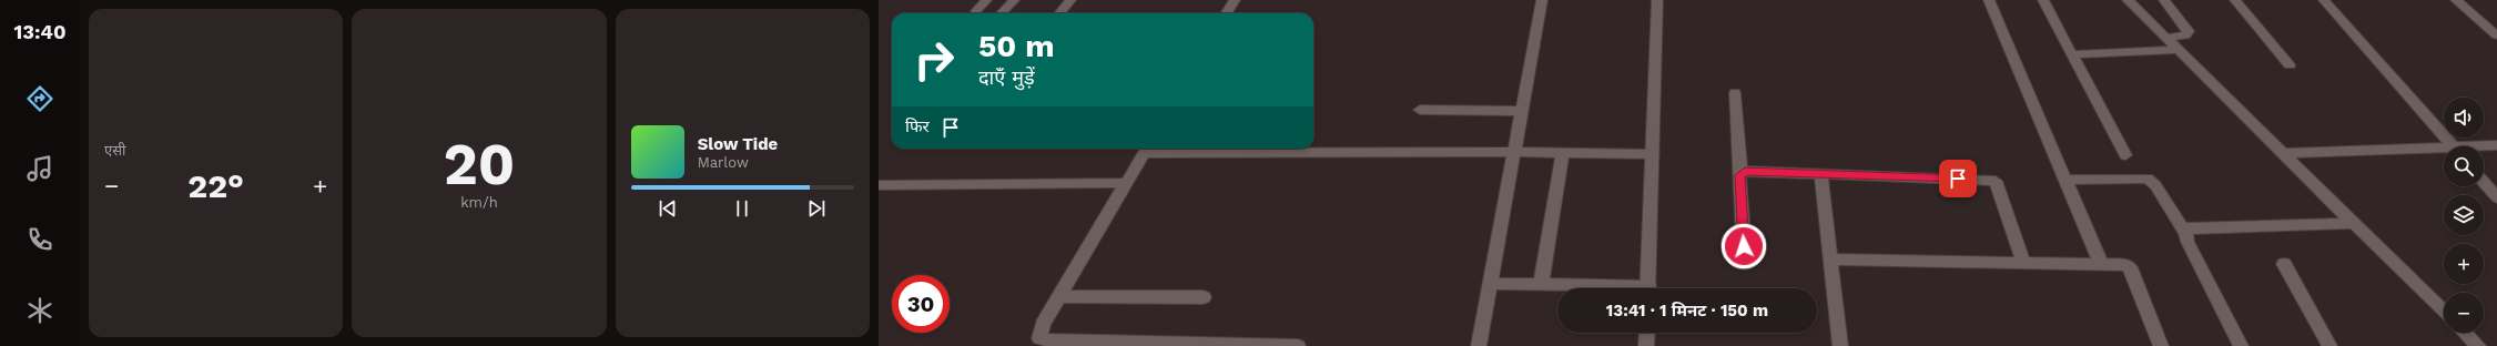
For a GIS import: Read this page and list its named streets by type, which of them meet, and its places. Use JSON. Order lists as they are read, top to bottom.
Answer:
{
  "page": {
    "tabs": "13:40",
    "tile": [
      "एसी",
      ["20", "km/h"]
    ],
    "turn": ["50 m", "दाएँ मुड़ें"],
    "map_buttons": ["+", "−"],
    "then": "फिर",
    "song": ["Slow Tide", "Marlow"],
    "heat": ["−", "22°", "+"],
    "limit": "30",
    "trip": "13:41 · 1 मिनट · 150 m"
  }
}
